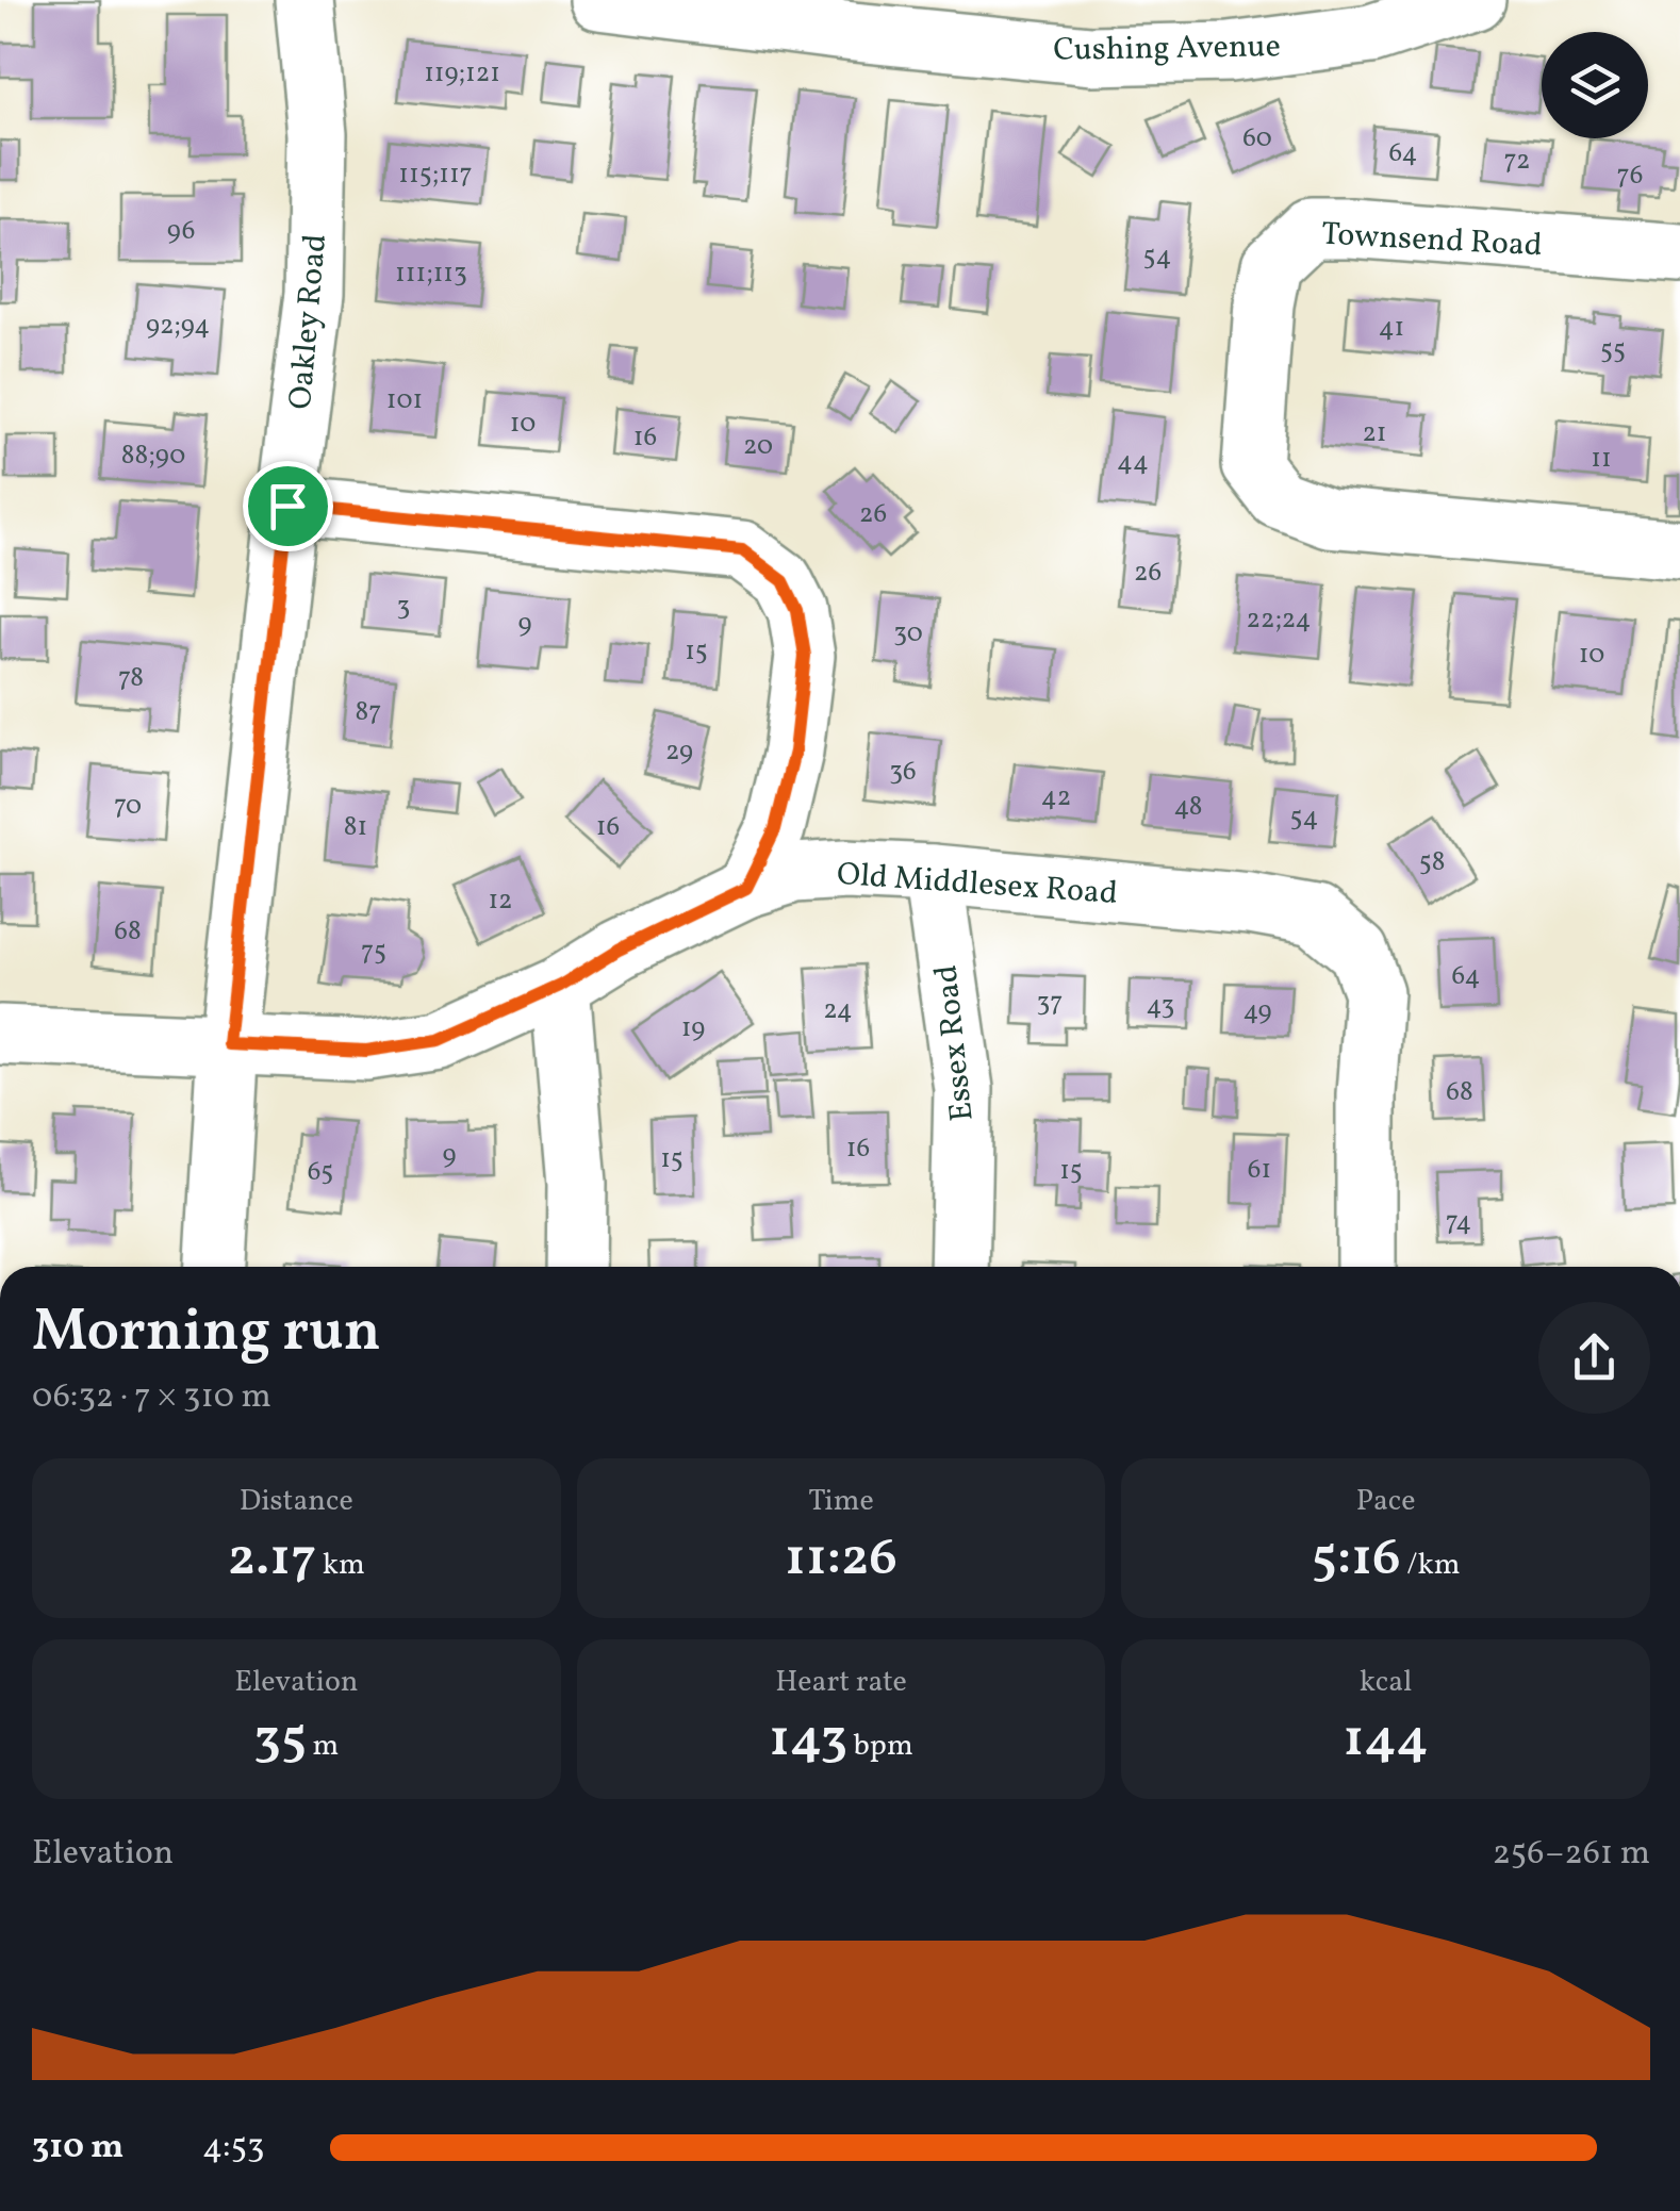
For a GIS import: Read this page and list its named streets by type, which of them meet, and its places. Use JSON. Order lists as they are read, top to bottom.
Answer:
{
  "streets": {
    "street": [
      "Cushing Avenue",
      "Townsend Road",
      "Oakley Road",
      "Old Middlesex Road",
      "Essex Road"
    ]
  },
  "crossings": [
    ["Oakley Road", "Old Middlesex Road"],
    ["Old Middlesex Road", "Essex Road"]
  ],
  "house_numbers": [
    "119;121",
    "60",
    "64",
    "72",
    "115;117",
    "76",
    "96",
    "54",
    "111;113",
    "92;94",
    "41",
    "55",
    "101",
    "10",
    "21",
    "16",
    "20",
    "88;90",
    "11",
    "44",
    "26",
    "26",
    "3",
    "22;24",
    "9",
    "30",
    "15",
    "10",
    "78",
    "87",
    "29",
    "36",
    "42",
    "70",
    "48",
    "54",
    "81",
    "16",
    "58",
    "12",
    "68",
    "75",
    "64",
    "37",
    "43",
    "24",
    "49",
    "19",
    "68",
    "16",
    "9",
    "15",
    "61",
    "15",
    "65",
    "74"
  ],
  "page": {
    "heading": ["Morning run", "06:32 · 7 × 310 m"],
    "stats": [
      ["Distance", "2.17 km"],
      ["Time", "11:26"],
      ["Pace", "5:16 /km"],
      ["Elevation", "35 m"],
      ["Heart rate", "143 bpm"],
      ["kcal", "144"]
    ],
    "chart": ["Elevation", "256–261 m"],
    "list": [
      {
        "name": "310 m",
        "note": "4:53"
      }
    ]
  }
}
